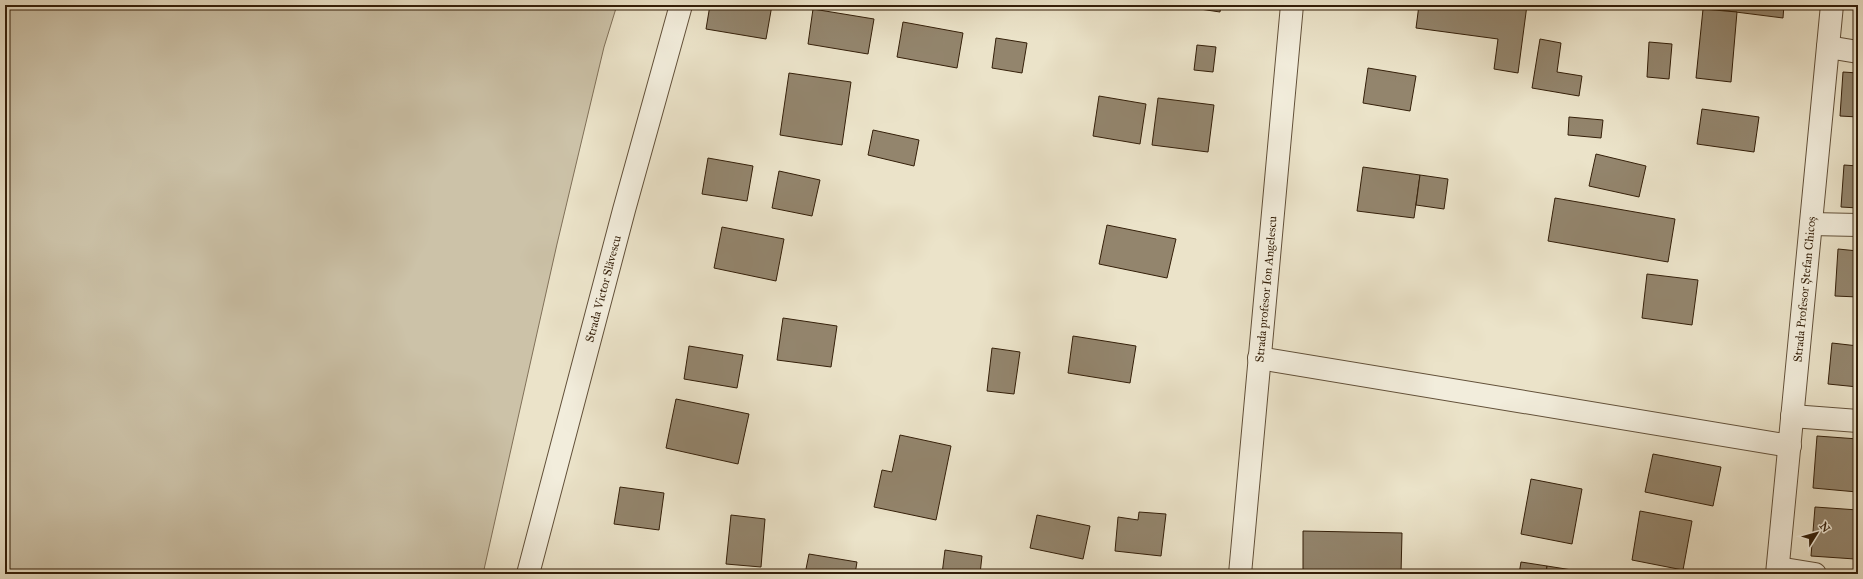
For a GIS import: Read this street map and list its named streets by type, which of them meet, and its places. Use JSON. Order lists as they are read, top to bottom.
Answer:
{
  "streets": {
    "street": ["Strada Victor Slăvescu", "Strada profesor Ion Angelescu", "Strada Profesor Ștefan Chicoș"]
  },
  "north": "top right"
}
